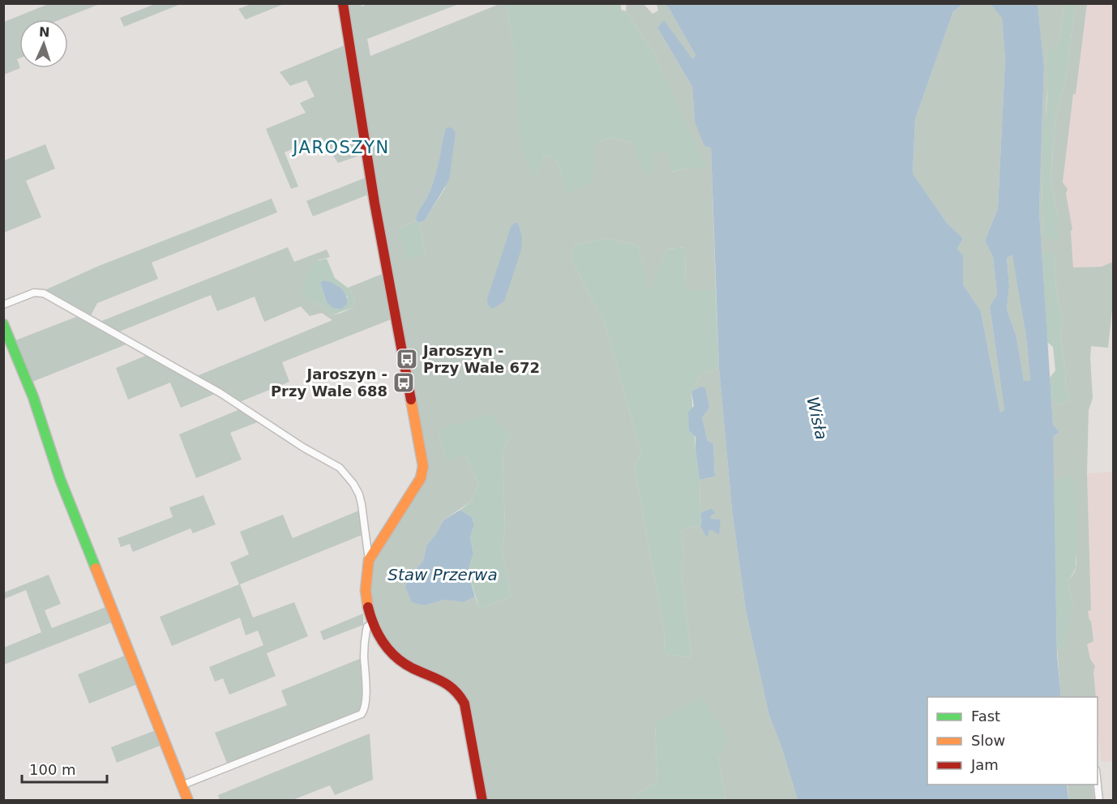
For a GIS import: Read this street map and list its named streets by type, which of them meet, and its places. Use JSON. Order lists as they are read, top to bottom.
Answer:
{
  "districts": ["JAROSZYN"],
  "water": ["Wisła", "Staw Przerwa"],
  "places": {
    "bus stop": ["Jaroszyn - Przy Wale 672", "Jaroszyn - Przy Wale 688"]
  },
  "legend": ["Fast", "Slow", "Jam"],
  "scale_bar": "100 m",
  "north": "top"
}
